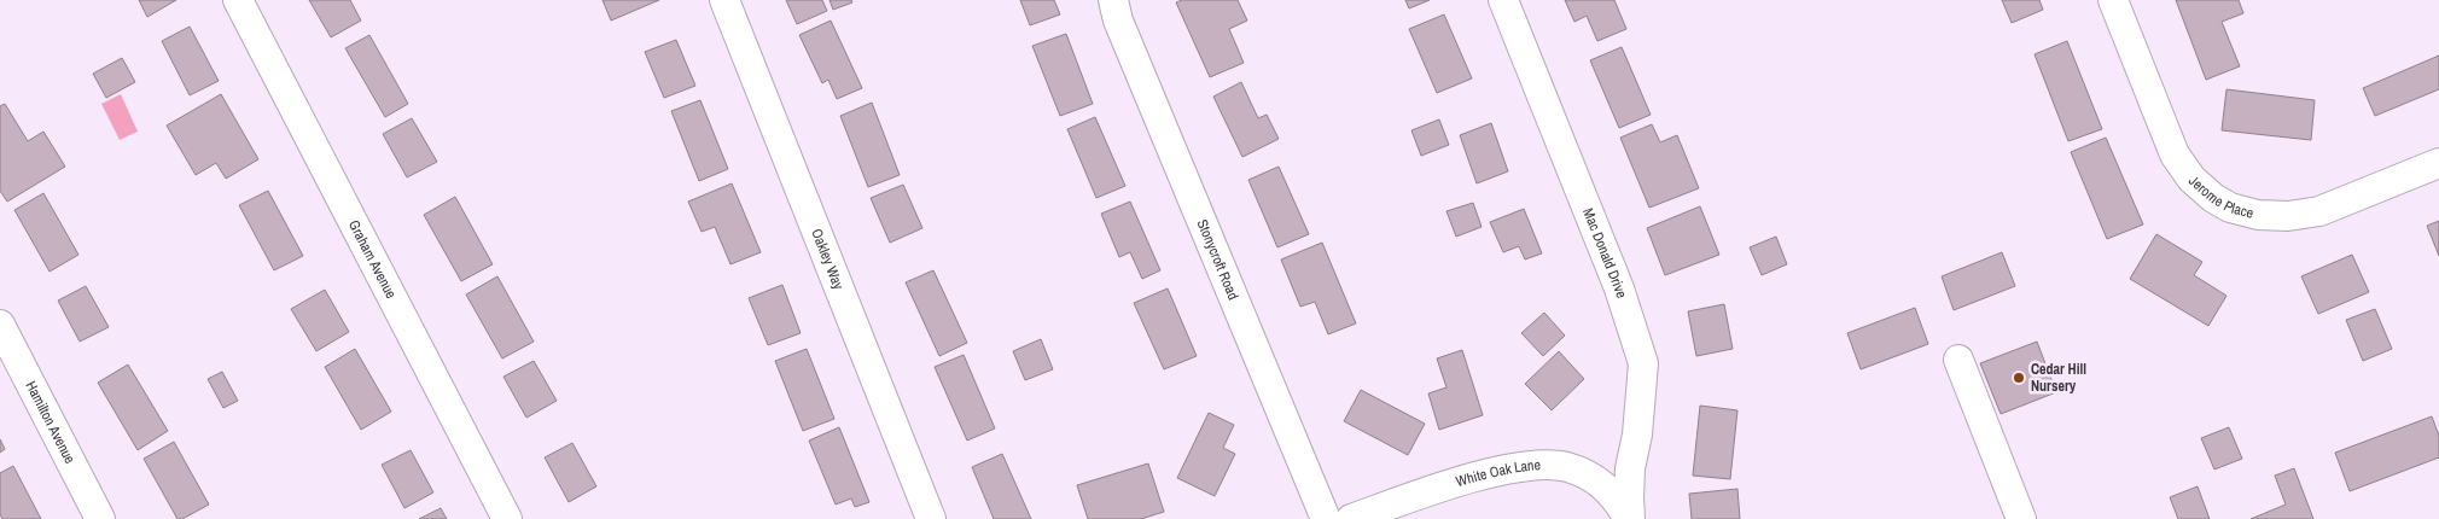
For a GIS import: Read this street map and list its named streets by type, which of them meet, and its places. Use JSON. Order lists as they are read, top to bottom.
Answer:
{
  "streets": {
    "street": [
      "Jerome Place",
      "Mac Donald Drive",
      "Graham Avenue",
      "Oakley Way",
      "Stonycroft Road",
      "Hamilton Avenue",
      "White Oak Lane"
    ]
  },
  "crossings": [
    ["Mac Donald Drive", "White Oak Lane"]
  ],
  "places": ["Cedar Hill Nursery"]
}
